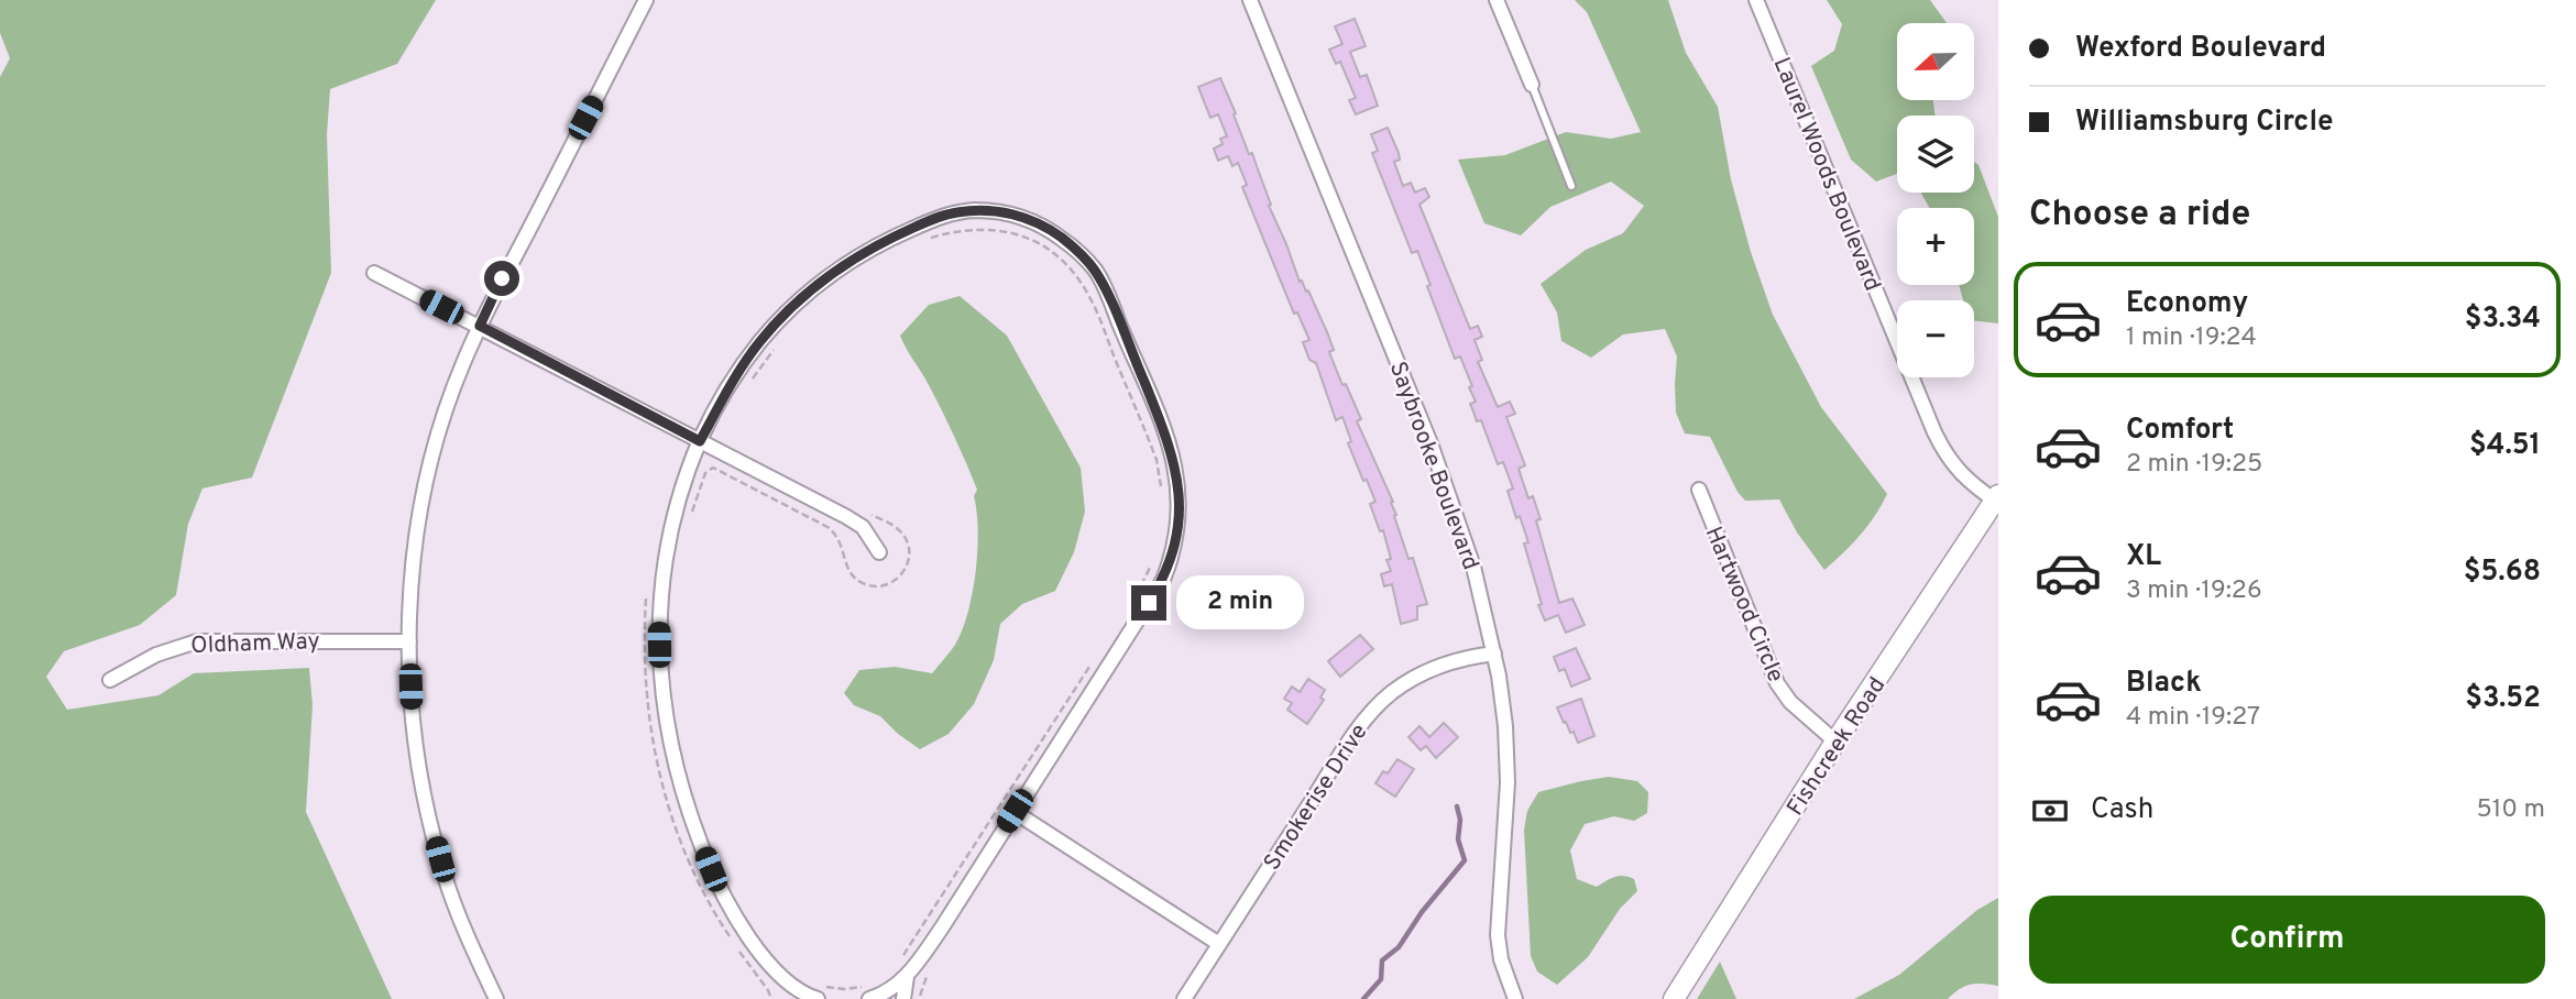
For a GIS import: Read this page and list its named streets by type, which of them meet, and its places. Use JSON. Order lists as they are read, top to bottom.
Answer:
{
  "streets": {
    "main road": ["Fishcreek Road"],
    "street": [
      "Laurel Woods Boulevard",
      "Saybrooke Boulevard",
      "Hartwood Circle",
      "Oldham Way",
      "Smokerise Drive"
    ]
  },
  "crossings": [
    ["Laurel Woods Boulevard", "Fishcreek Road"],
    ["Saybrooke Boulevard", "Smokerise Drive"],
    ["Hartwood Circle", "Fishcreek Road"]
  ],
  "north": "left",
  "page": {
    "banner": ["Wexford Boulevard", "Williamsburg Circle"],
    "map_buttons": ["+", "−"],
    "heading": "Choose a ride",
    "list": [
      {
        "name": "Economy",
        "note": "1 min · 19:24",
        "value": "$3.34"
      },
      {
        "name": "Comfort",
        "note": "2 min · 19:25",
        "value": "$4.51"
      },
      {
        "name": "XL",
        "note": "3 min · 19:26",
        "value": "$5.68"
      },
      {
        "name": "Black",
        "note": "4 min · 19:27",
        "value": "$3.52"
      }
    ],
    "bubble": "2 min",
    "pay": ["Cash", "510 m"],
    "buttons": "Confirm"
  }
}
